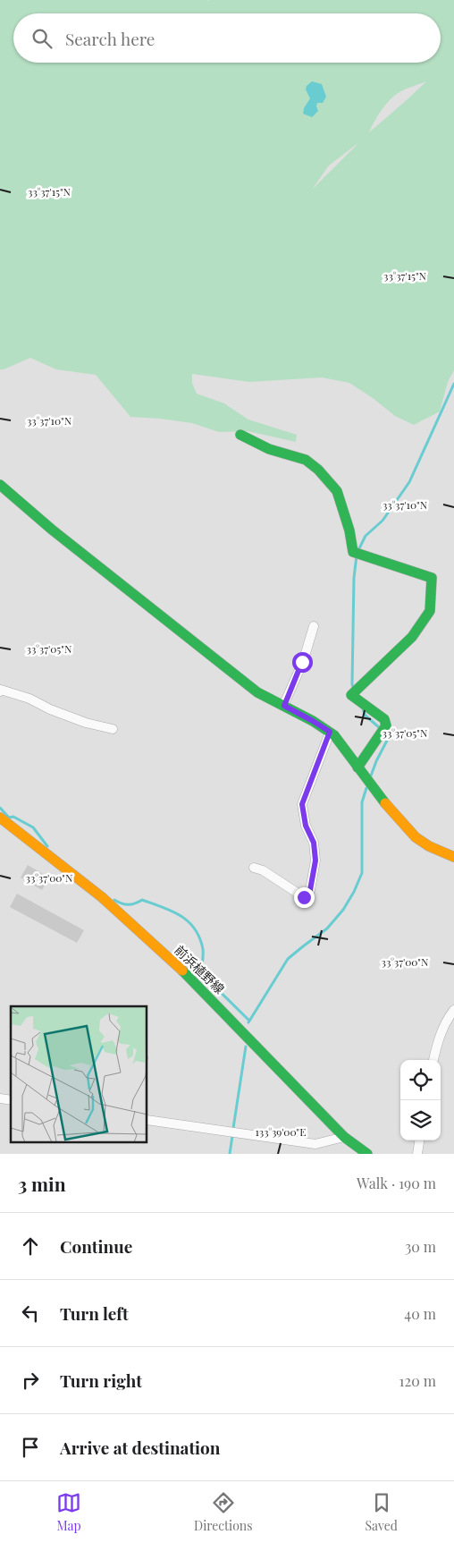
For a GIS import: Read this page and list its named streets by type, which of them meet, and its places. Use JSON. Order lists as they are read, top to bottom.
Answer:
{
  "streets": {
    "street": ["前浜植野線"]
  },
  "page": {
    "search": "Search here",
    "heading": ["3 min", "Walk · 190 m"],
    "list": [
      ["Continue", "30 m"],
      ["Turn left", "40 m"],
      ["Turn right", "120 m"],
      "Arrive at destination"
    ],
    "nav": ["Map", "Directions", "Saved"]
  },
  "coordinates": [
    "33°37'15\"N",
    "33°37'10\"N",
    "33°37'05\"N",
    "33°37'00\"N",
    "133°39'00\"E"
  ]
}
